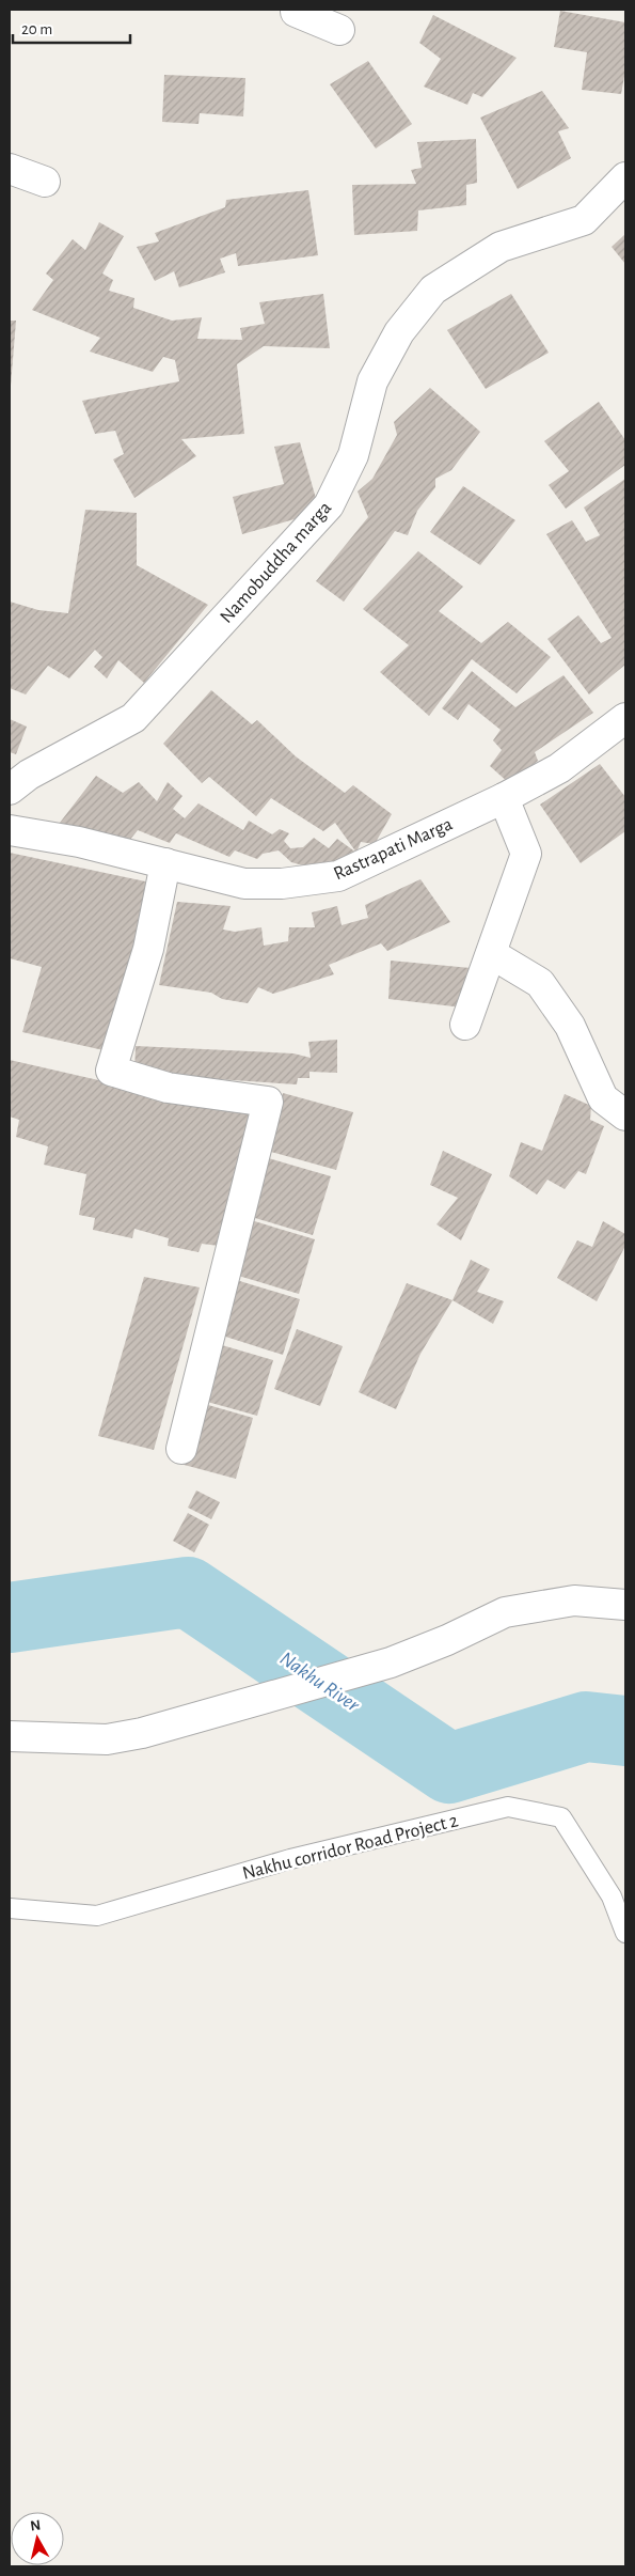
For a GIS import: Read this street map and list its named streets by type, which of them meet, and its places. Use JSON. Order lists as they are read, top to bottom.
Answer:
{
  "streets": {
    "street": ["Namobuddha marga", "Rastrapati Marga"],
    "lane": ["Nakhu corridor Road Project 2"]
  },
  "water": ["Nakhu River"],
  "scale_bar": "20 m",
  "north": "top"
}
